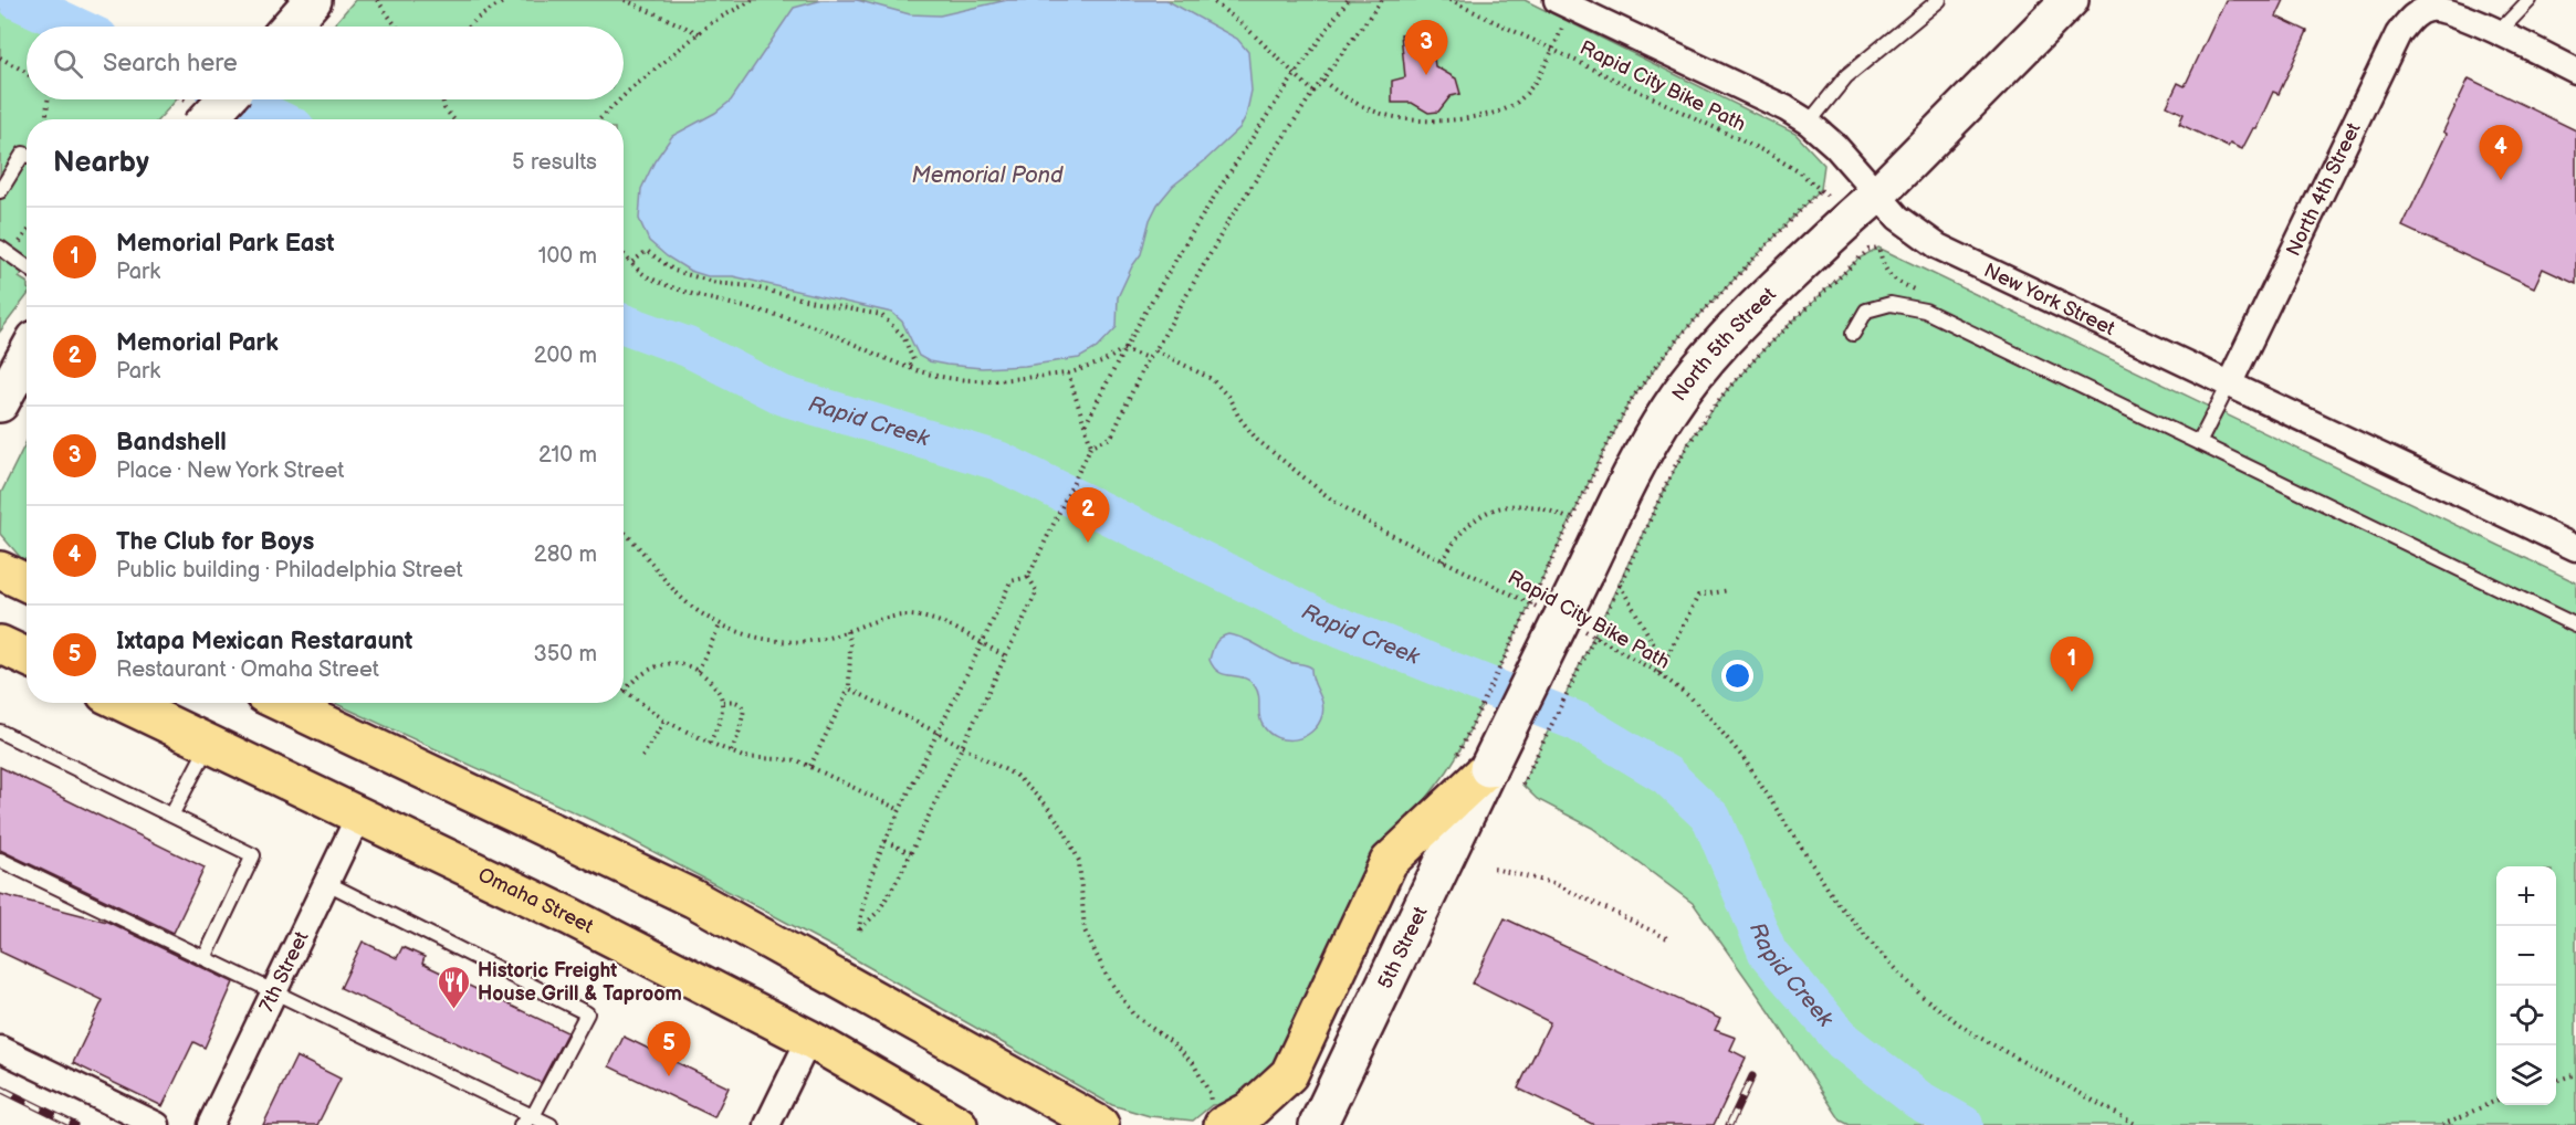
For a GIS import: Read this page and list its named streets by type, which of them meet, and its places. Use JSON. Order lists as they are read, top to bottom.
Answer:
{
  "streets": {
    "main road": ["North 5th Street", "Omaha Street", "5th Street"],
    "street": ["North 4th Street", "New York Street", "7th Street"],
    "path": ["Rapid City Bike Path"]
  },
  "crossings": [
    ["Rapid City Bike Path", "North 5th Street"],
    ["North 4th Street", "New York Street"],
    ["New York Street", "North 5th Street"],
    ["North 5th Street", "5th Street"],
    ["Omaha Street", "7th Street"]
  ],
  "water": ["Memorial Pond", "Rapid Creek"],
  "places": {
    "restaurant": ["Historic Freight House Grill & Taproom"]
  },
  "page": {
    "pins": [
      "3",
      "4",
      "2",
      "1",
      "5"
    ],
    "search": "Search here",
    "heading": ["Nearby", "5 results"],
    "list": [
      {
        "mark": "1",
        "name": "Memorial Park East",
        "note": "Park",
        "value": "100 m"
      },
      {
        "mark": "2",
        "name": "Memorial Park",
        "note": "Park",
        "value": "200 m"
      },
      {
        "mark": "3",
        "name": "Bandshell",
        "note": "Place · New York Street",
        "value": "210 m"
      },
      {
        "mark": "4",
        "name": "The Club for Boys",
        "note": "Public building · Philadelphia Street",
        "value": "280 m"
      },
      {
        "mark": "5",
        "name": "Ixtapa Mexican Restaraunt",
        "note": "Restaurant · Omaha Street",
        "value": "350 m"
      }
    ],
    "map_buttons": ["+", "−"]
  }
}
